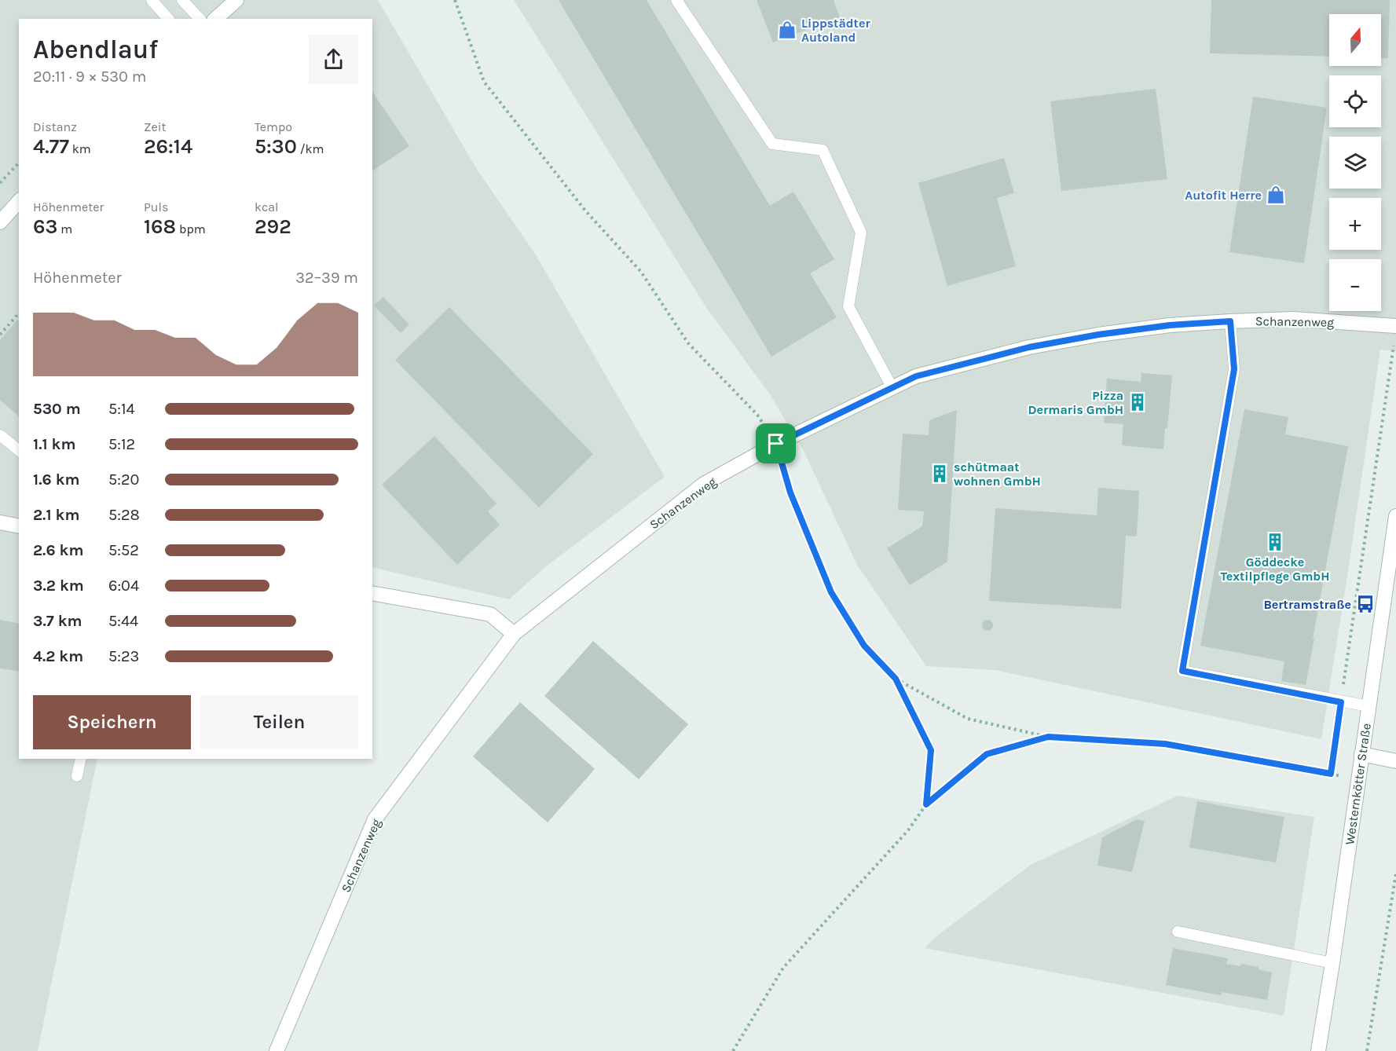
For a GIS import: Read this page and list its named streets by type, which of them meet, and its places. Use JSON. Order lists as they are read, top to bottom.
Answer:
{
  "streets": {
    "street": ["Schanzenweg", "Westernkötter Straße"]
  },
  "places": {
    "shop": ["Lippstädter Autoland", "Autofit Herre"],
    "building": ["Pizza Dermaris GmbH", "schütmaat wohnen GmbH", "Göddecke Textilpflege GmbH"],
    "bus stop": ["Bertramstraße"]
  },
  "north": "top",
  "page": {
    "map_buttons": ["+", "−"],
    "heading": ["Abendlauf", "20:11 · 9 × 530 m"],
    "stats": [
      ["Distanz", "4.77 km"],
      ["Zeit", "26:14"],
      ["Tempo", "5:30 /km"],
      ["Höhenmeter", "63 m"],
      ["Puls", "168 bpm"],
      ["kcal", "292"]
    ],
    "chart": ["Höhenmeter", "32–39 m"],
    "list": [
      {
        "name": "530 m",
        "note": "5:14"
      },
      {
        "name": "1.1 km",
        "note": "5:12"
      },
      {
        "name": "1.6 km",
        "note": "5:20"
      },
      {
        "name": "2.1 km",
        "note": "5:28"
      },
      {
        "name": "2.6 km",
        "note": "5:52"
      },
      {
        "name": "3.2 km",
        "note": "6:04"
      },
      {
        "name": "3.7 km",
        "note": "5:44"
      },
      {
        "name": "4.2 km",
        "note": "5:23"
      }
    ],
    "buttons": ["Speichern", "Teilen"]
  }
}
